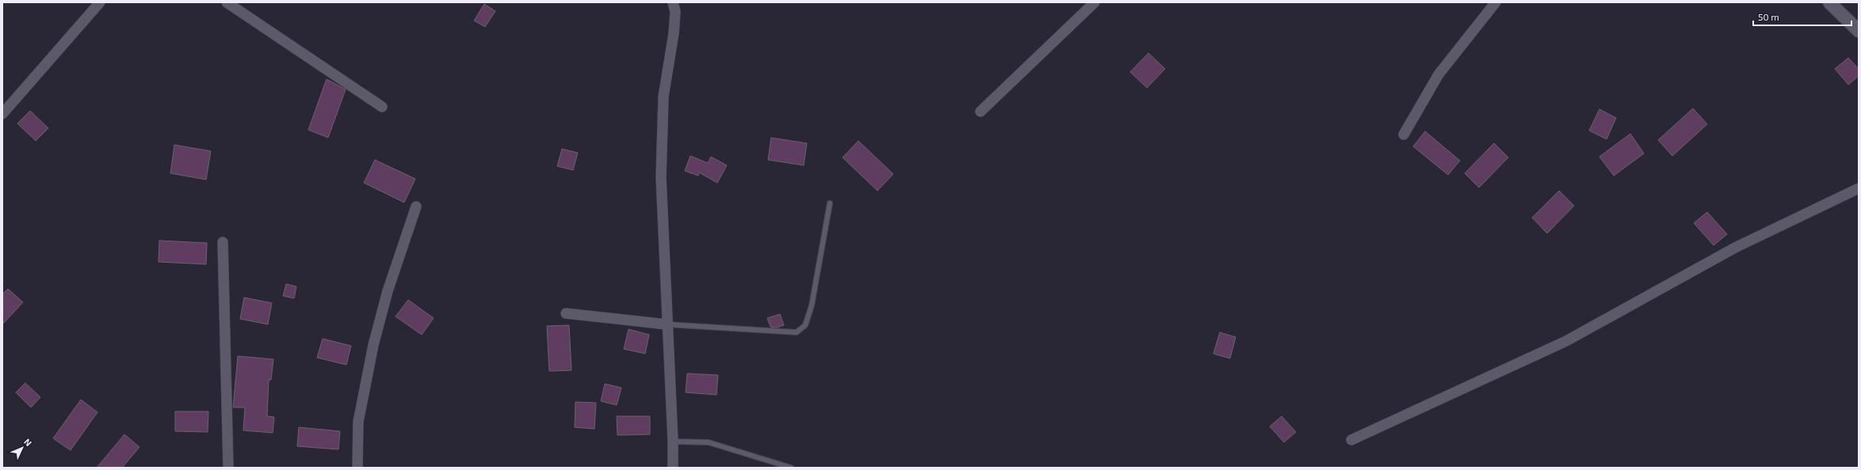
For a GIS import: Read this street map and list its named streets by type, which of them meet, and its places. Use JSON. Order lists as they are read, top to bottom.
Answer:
{
  "scale_bar": "50 m",
  "north": "top right"
}
